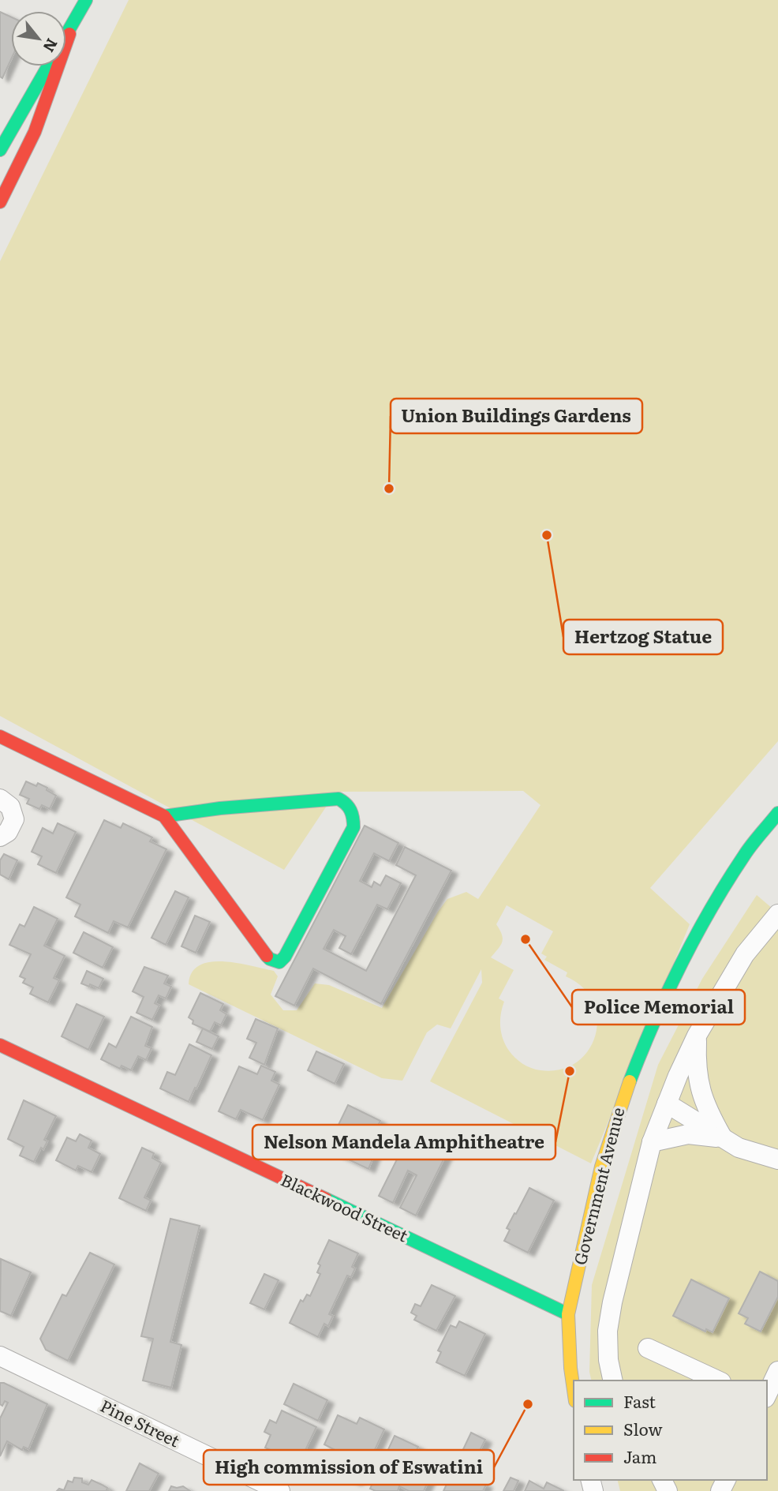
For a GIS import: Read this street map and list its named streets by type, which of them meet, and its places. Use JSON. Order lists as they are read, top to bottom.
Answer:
{
  "streets": {
    "street": ["Government Avenue", "Blackwood Street", "Pine Street"]
  },
  "crossings": [
    ["Government Avenue", "Blackwood Street"]
  ],
  "places": [
    "Union Buildings Gardens",
    "Hertzog Statue",
    "Police Memorial",
    "Nelson Mandela Amphitheatre",
    "High commission of Eswatini"
  ],
  "legend": ["Fast", "Slow", "Jam"],
  "north": "bottom right"
}
